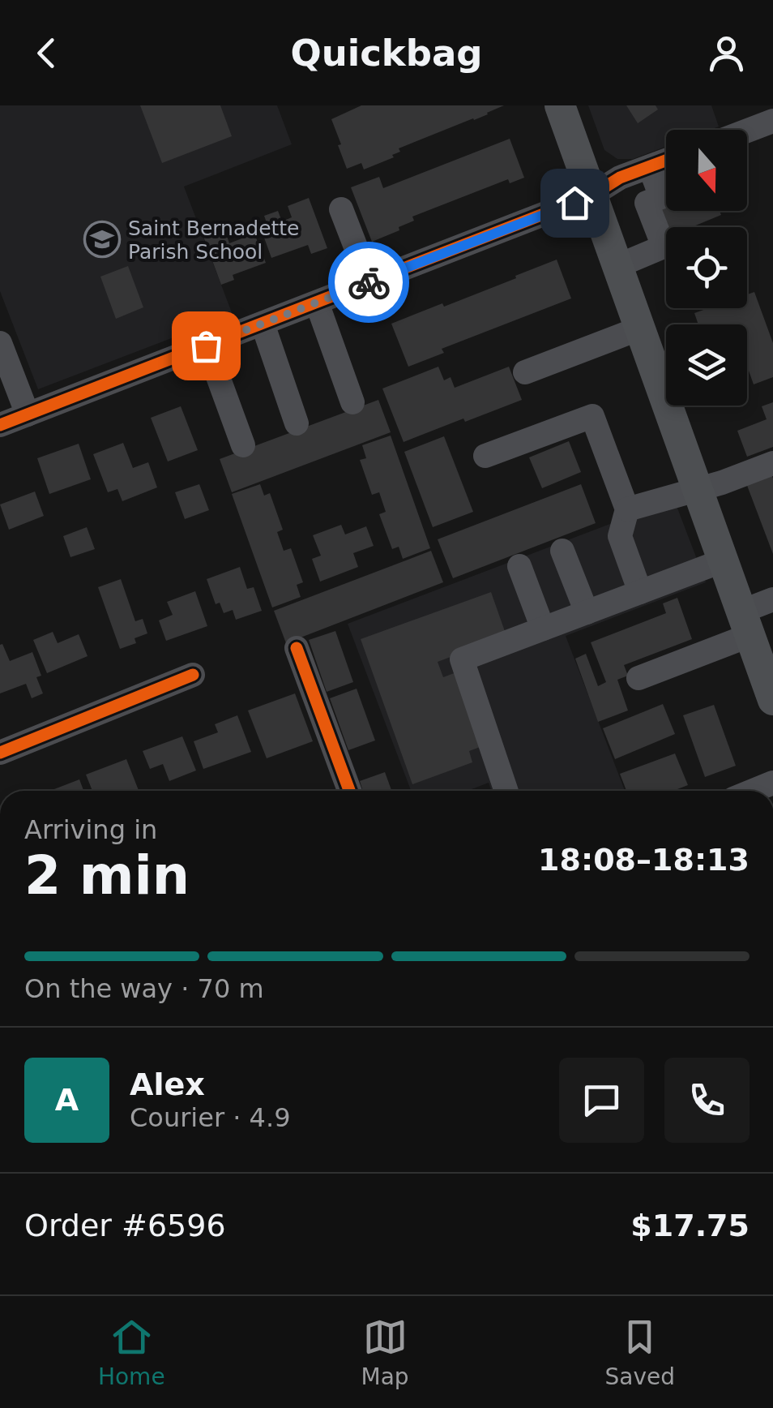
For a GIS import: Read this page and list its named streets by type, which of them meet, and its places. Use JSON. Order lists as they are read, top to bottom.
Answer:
{
  "places": {
    "school or university": ["Saint Bernadette Parish School"]
  },
  "north": "bottom",
  "page": {
    "header": "Quickbag",
    "heading": ["2 min", "Arriving in", "18:08–18:13"],
    "panel": [
      "Alex",
      "Courier · 4.9",
      "Order #6596",
      "$17.75"
    ],
    "bar": "On the way · 70 m",
    "round": "A",
    "tabs": ["Home", "Map", "Saved"]
  }
}
